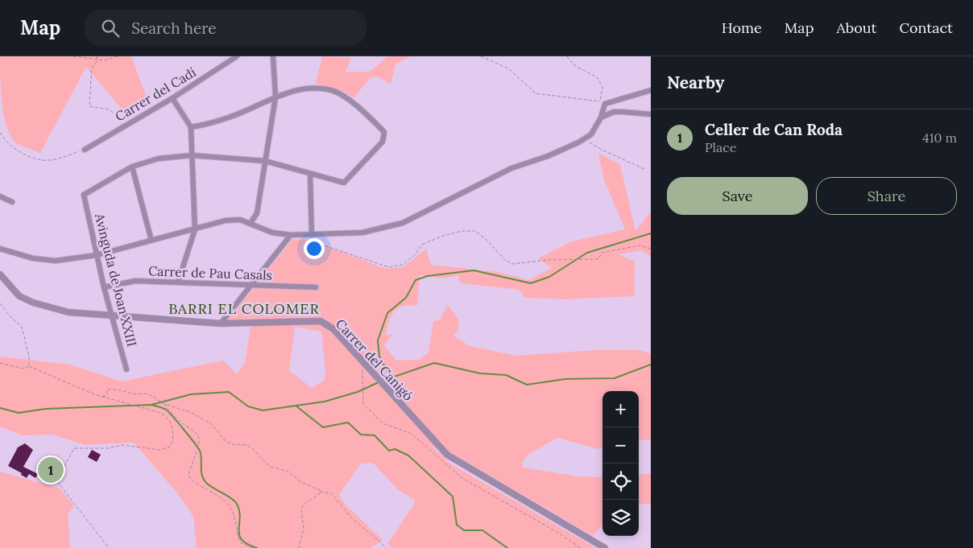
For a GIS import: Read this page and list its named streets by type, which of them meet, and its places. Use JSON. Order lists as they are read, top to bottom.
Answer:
{
  "streets": {
    "street": [
      "Carrer del Cadí",
      "Carrer de Pau Casals",
      "Avinguda de Joan XXIII",
      "Carrer del Canigó"
    ]
  },
  "crossings": [
    ["Carrer de Pau Casals", "Avinguda de Joan XXIII"],
    ["Avinguda de Joan XXIII", "Carrer del Canigó"]
  ],
  "districts": ["BARRI EL COLOMER"],
  "page": {
    "header": "Map",
    "search": "Search here",
    "nav": [
      "Home",
      "Map",
      "About",
      "Contact"
    ],
    "heading": "Nearby",
    "list": [
      {
        "mark": "1",
        "name": "Celler de Can Roda",
        "note": "Place",
        "value": "410 m"
      }
    ],
    "buttons": ["Save", "Share"],
    "map_buttons": ["+", "−"],
    "pins": "1"
  }
}
